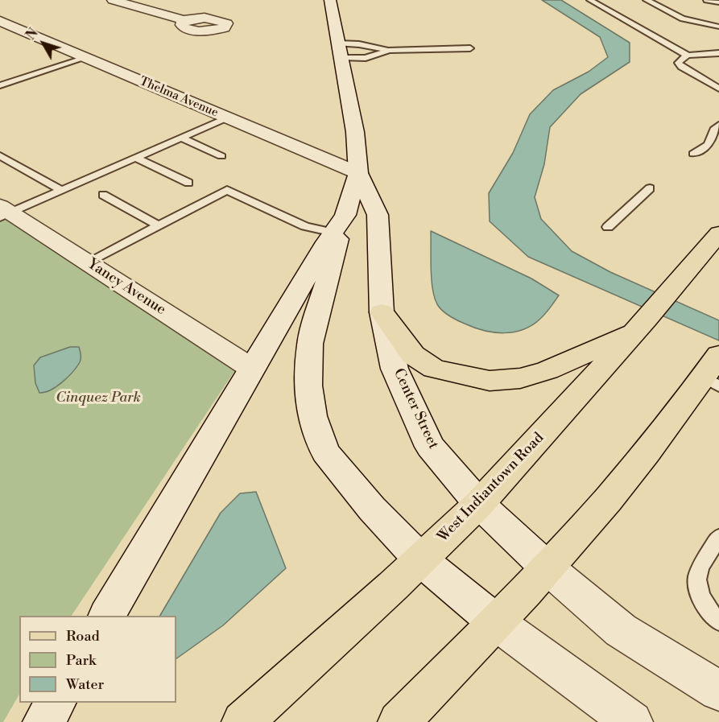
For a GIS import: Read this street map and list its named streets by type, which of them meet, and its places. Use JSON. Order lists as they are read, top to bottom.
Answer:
{
  "streets": {
    "main road": ["West Indiantown Road"],
    "street": ["Thelma Avenue", "Yancy Avenue", "Center Street"]
  },
  "crossings": [
    ["Thelma Avenue", "Center Street"],
    ["Yancy Avenue", "Center Street"],
    ["Center Street", "West Indiantown Road"]
  ],
  "parks": ["Cinquez Park"],
  "legend": ["Road", "Park", "Water"],
  "north": "top left"
}
